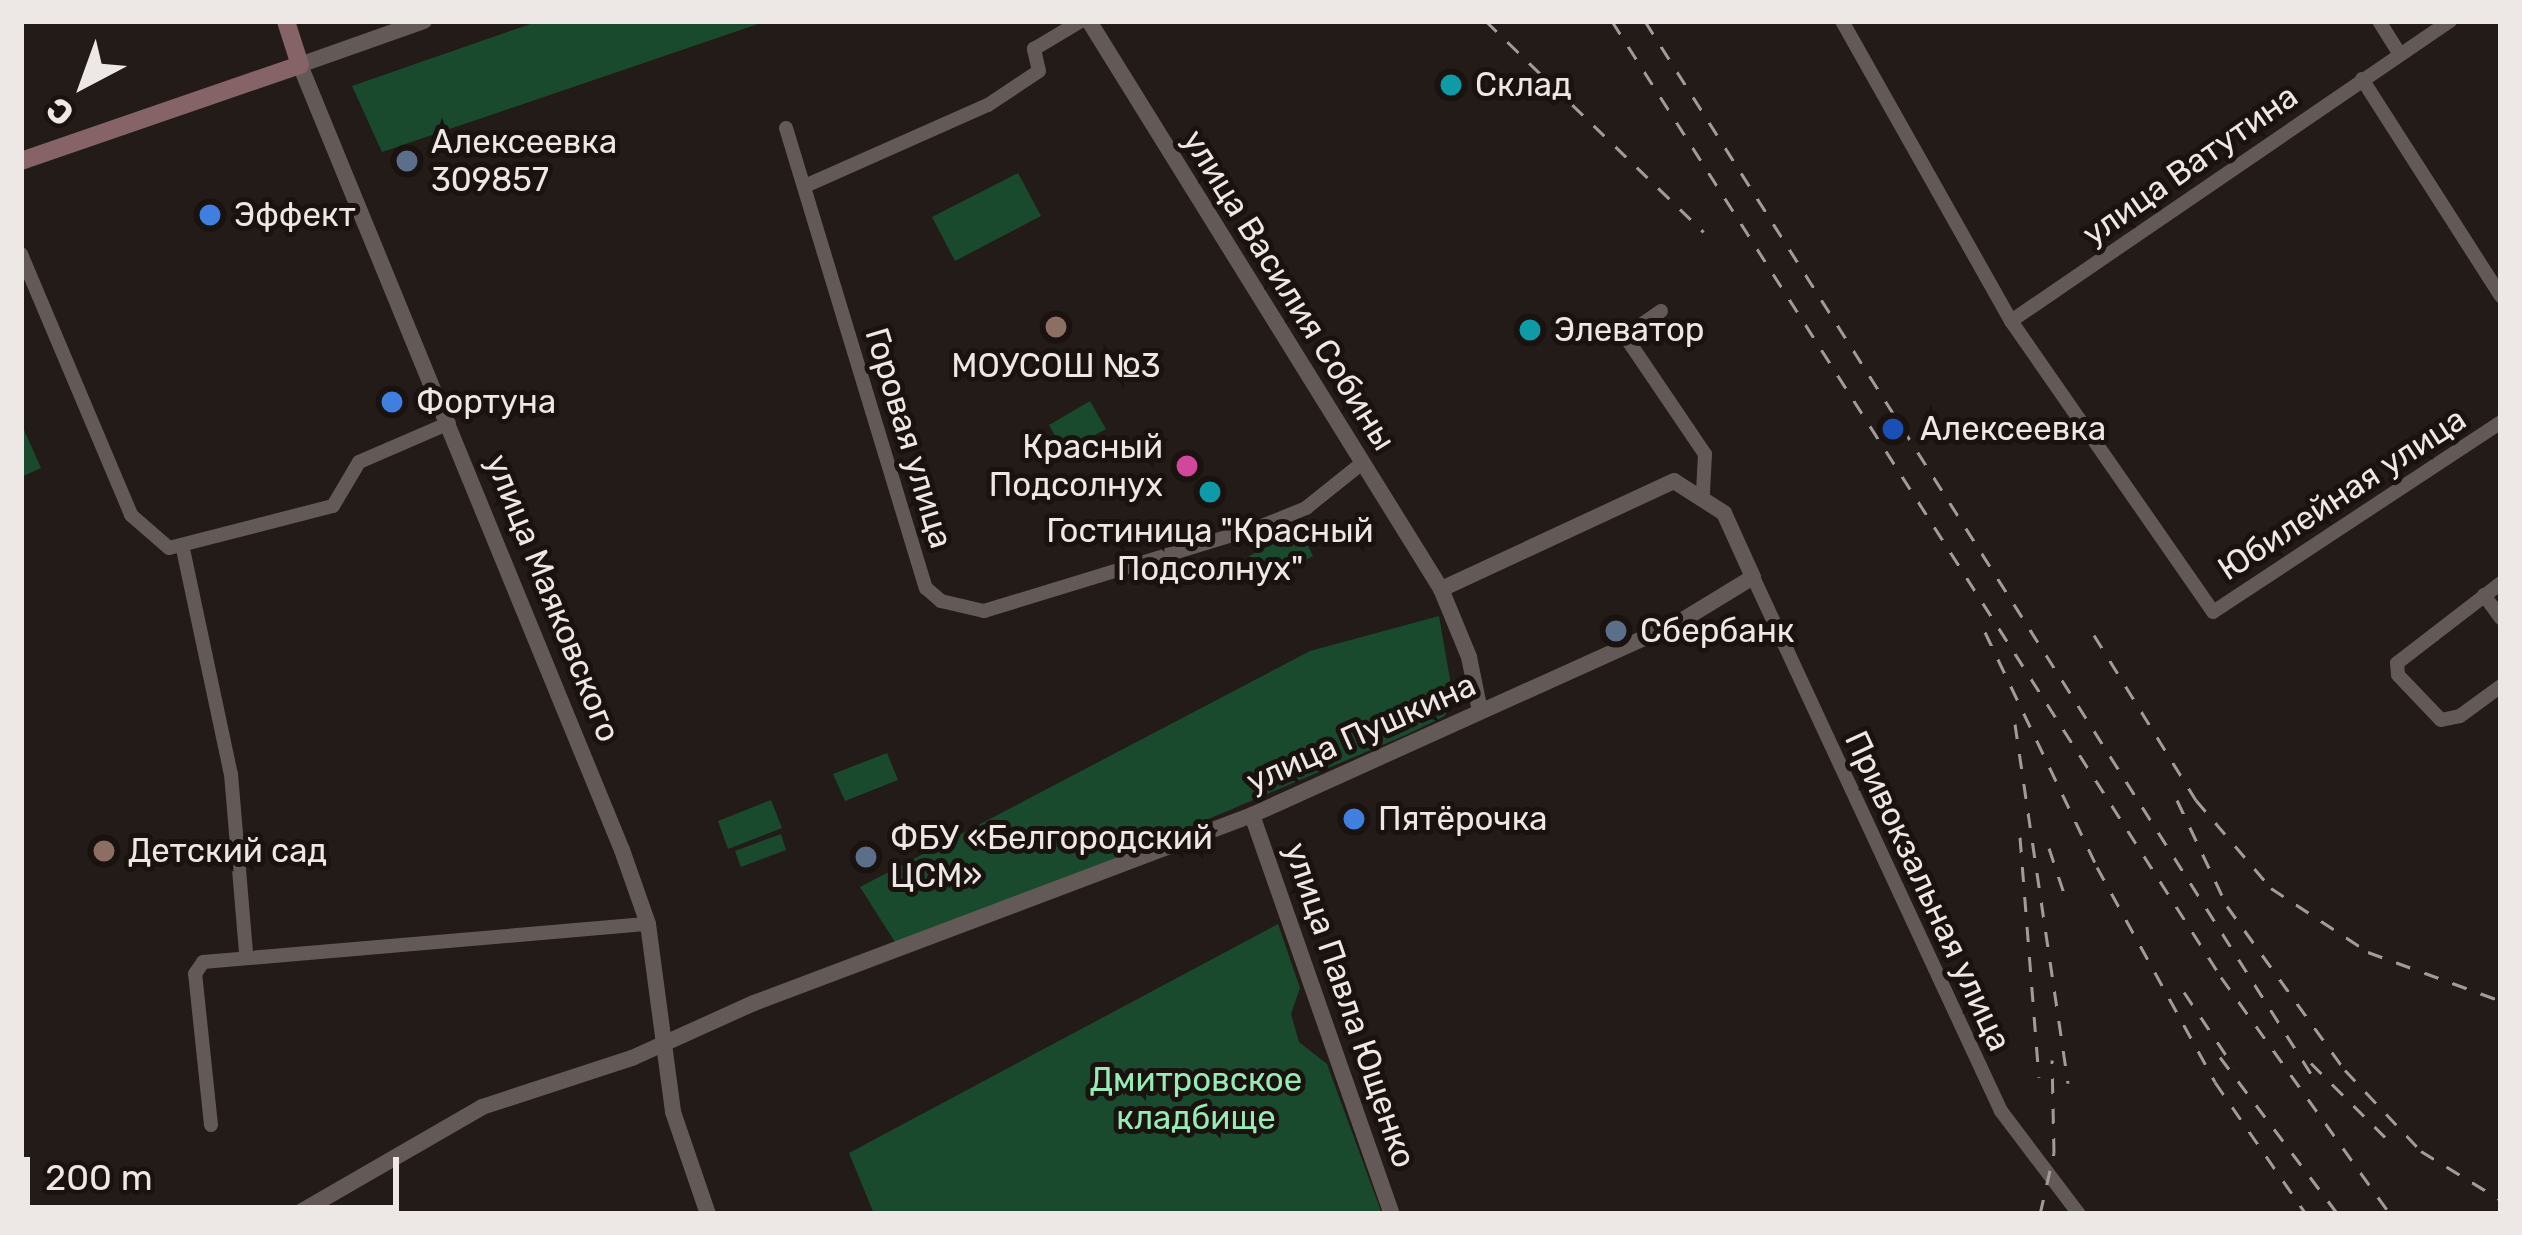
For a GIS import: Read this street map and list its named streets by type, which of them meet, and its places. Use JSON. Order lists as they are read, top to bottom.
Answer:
{
  "streets": {
    "main road": ["улица Маяковского"],
    "street": [
      "улица Ватутина",
      "улица Василия Собины",
      "Горовая улица",
      "Юбилейная улица",
      "улица Пушкина",
      "Привокзальная улица",
      "улица Павла Ющенко"
    ]
  },
  "crossings": [
    ["улица Ватутина", "Юбилейная улица"],
    ["улица Василия Собины", "Горовая улица"],
    ["улица Василия Собины", "улица Пушкина"],
    ["улица Маяковского", "улица Пушкина"],
    ["улица Пушкина", "Привокзальная улица"],
    ["улица Пушкина", "улица Павла Ющенко"]
  ],
  "parks": ["Дмитровское кладбище"],
  "places": [
    "Склад",
    "Алексеевка 309857",
    "Эффект",
    "МОУСОШ №3",
    "Элеватор",
    "Фортуна",
    "Алексеевка",
    "Красный Подсолнух",
    "Гостиница \"Красный Подсолнух\"",
    "Сбербанк",
    "Пятёрочка",
    "Детский сад",
    "ФБУ «Белгородский ЦСМ»"
  ],
  "scale_bar": "200 m",
  "north": "bottom left"
}
